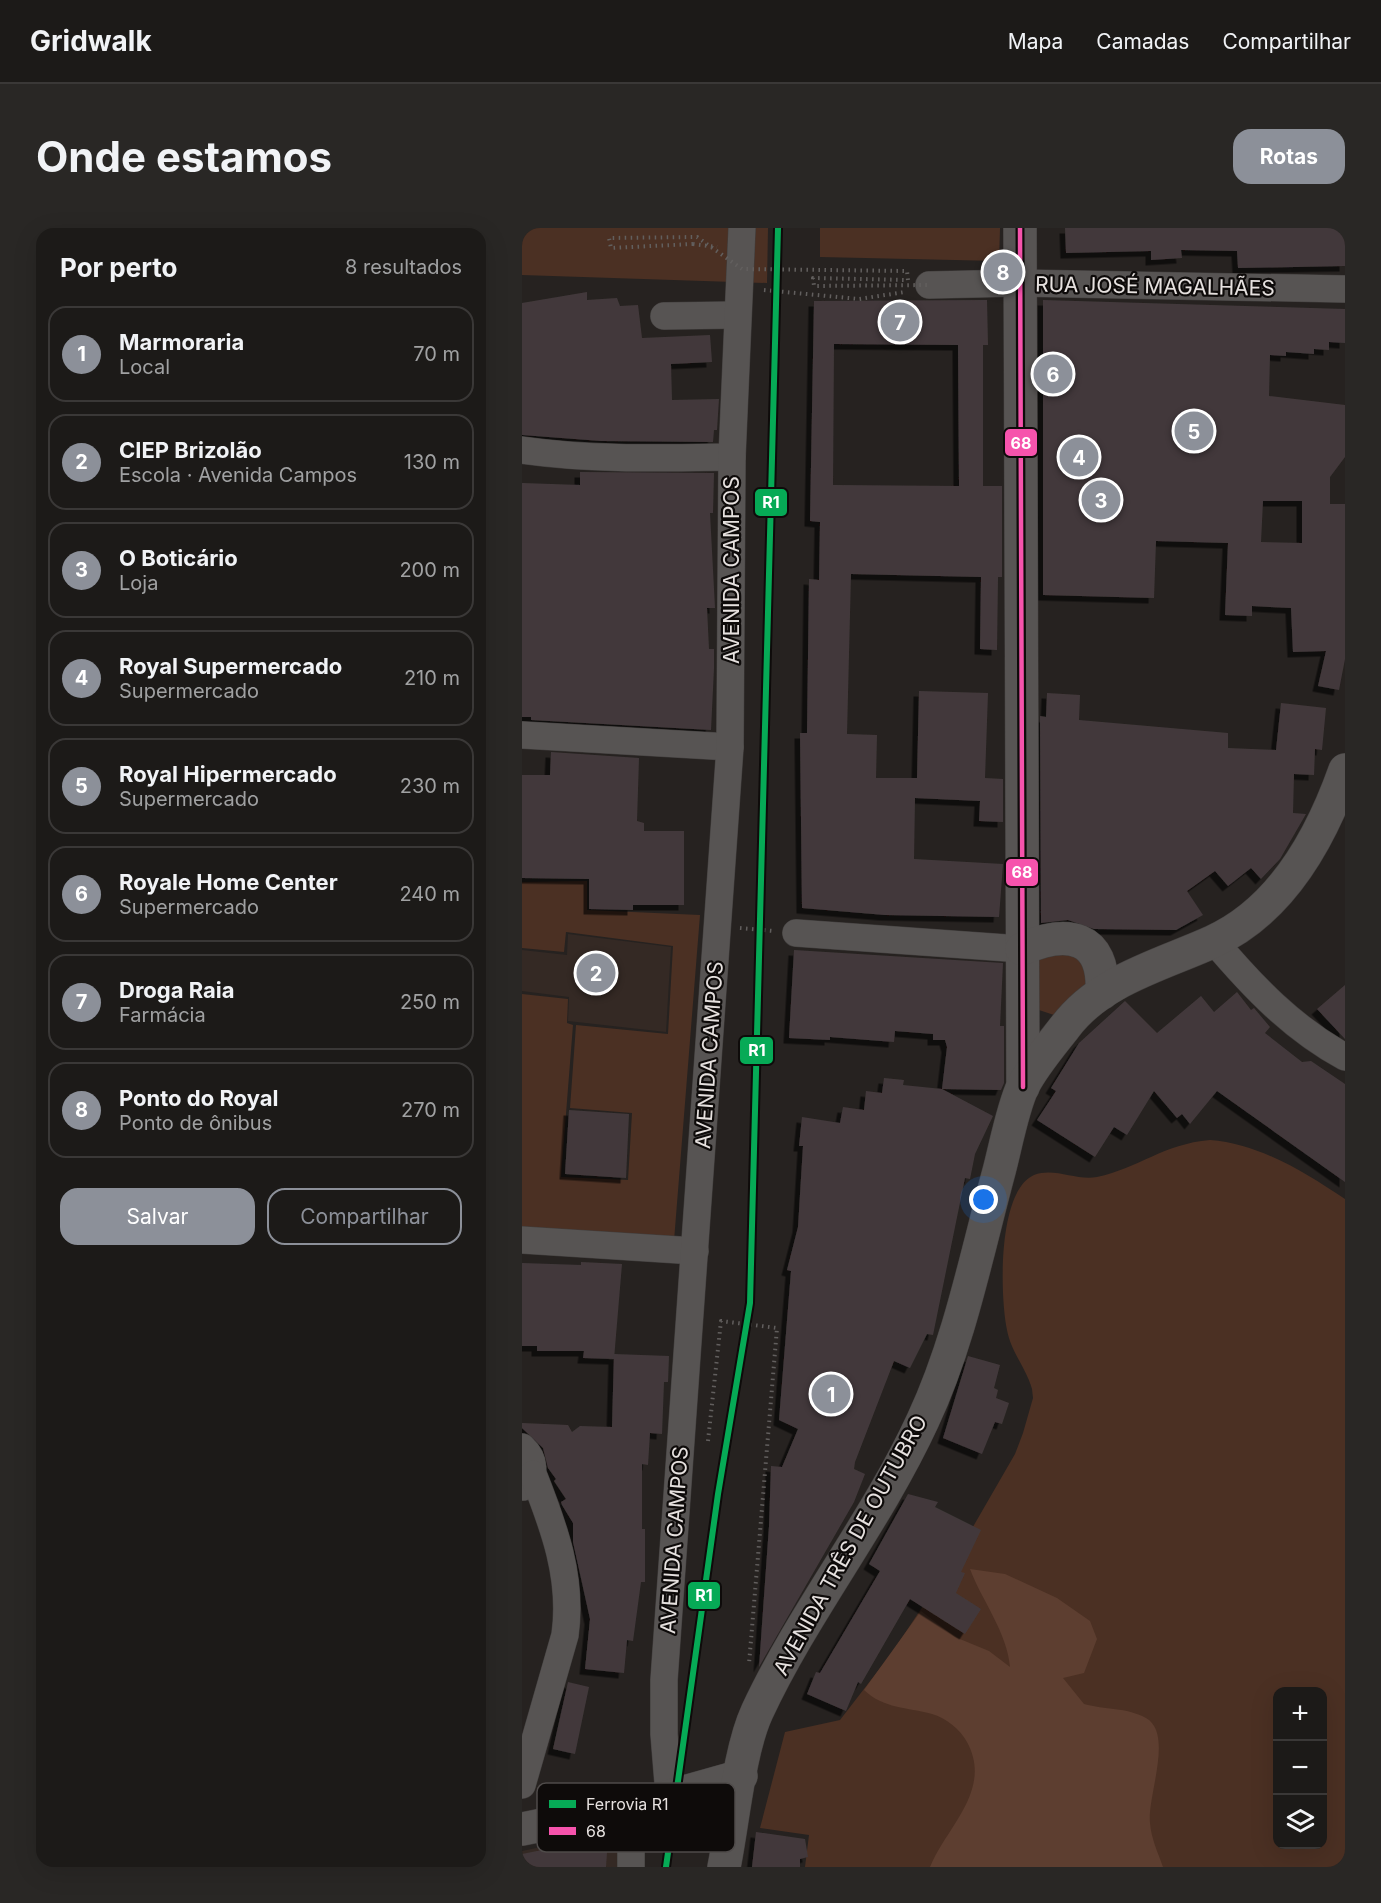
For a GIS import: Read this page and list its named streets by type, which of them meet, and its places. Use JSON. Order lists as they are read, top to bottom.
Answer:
{
  "streets": {
    "main road": ["AVENIDA TRÊS DE OUTUBRO"],
    "street": ["RUA JOSÉ MAGALHÃES", "AVENIDA CAMPOS"]
  },
  "lines": ["rail line R1", "transit line 68"],
  "legend": ["Ferrovia R1", "68"],
  "page": {
    "header": "Gridwalk",
    "nav": ["Mapa", "Camadas", "Compartilhar"],
    "buttons": [
      "Rotas",
      ["Salvar", "Compartilhar"]
    ],
    "title": "Onde estamos",
    "heading": ["Por perto", "8 resultados"],
    "pins": [
      "8",
      "7",
      "6",
      "5",
      "4",
      "3",
      "2",
      "1"
    ],
    "list": [
      {
        "mark": "1",
        "name": "Marmoraria",
        "note": "Local",
        "value": "70 m"
      },
      {
        "mark": "2",
        "name": "CIEP Brizolão",
        "note": "Escola · Avenida Campos",
        "value": "130 m"
      },
      {
        "mark": "3",
        "name": "O Boticário",
        "note": "Loja",
        "value": "200 m"
      },
      {
        "mark": "4",
        "name": "Royal Supermercado",
        "note": "Supermercado",
        "value": "210 m"
      },
      {
        "mark": "5",
        "name": "Royal Hipermercado",
        "note": "Supermercado",
        "value": "230 m"
      },
      {
        "mark": "6",
        "name": "Royale Home Center",
        "note": "Supermercado",
        "value": "240 m"
      },
      {
        "mark": "7",
        "name": "Droga Raia",
        "note": "Farmácia",
        "value": "250 m"
      },
      {
        "mark": "8",
        "name": "Ponto do Royal",
        "note": "Ponto de ônibus",
        "value": "270 m"
      }
    ],
    "map_buttons": ["+", "−"]
  }
}
